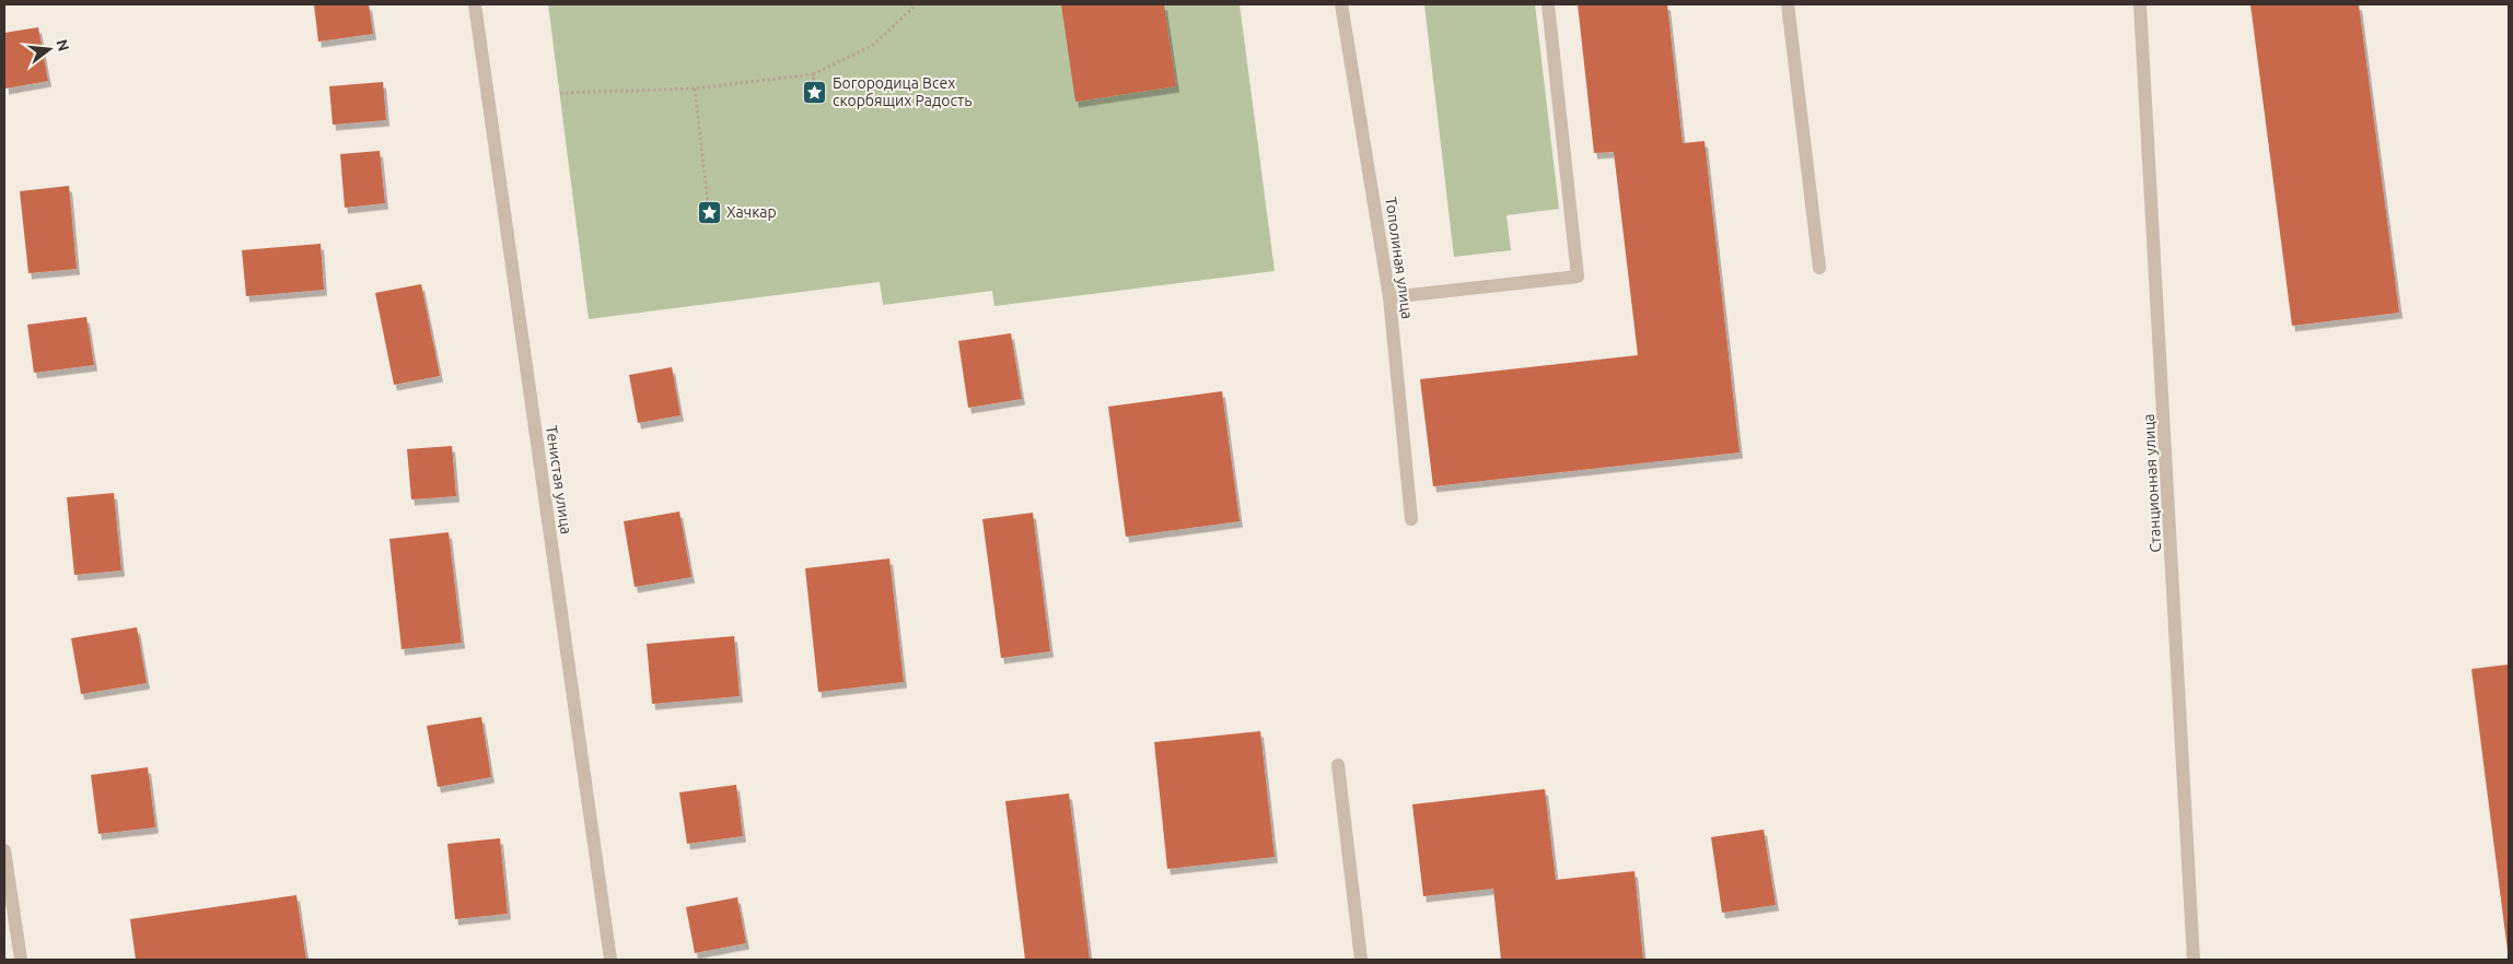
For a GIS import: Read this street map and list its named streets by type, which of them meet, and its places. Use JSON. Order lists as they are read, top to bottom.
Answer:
{
  "streets": {
    "street": ["Тополиная улица", "Тенистая улица", "Станционная улица"]
  },
  "places": {
    "place": ["Богородица Всех скорбящих Радость", "Хачкар"]
  },
  "north": "right"
}
